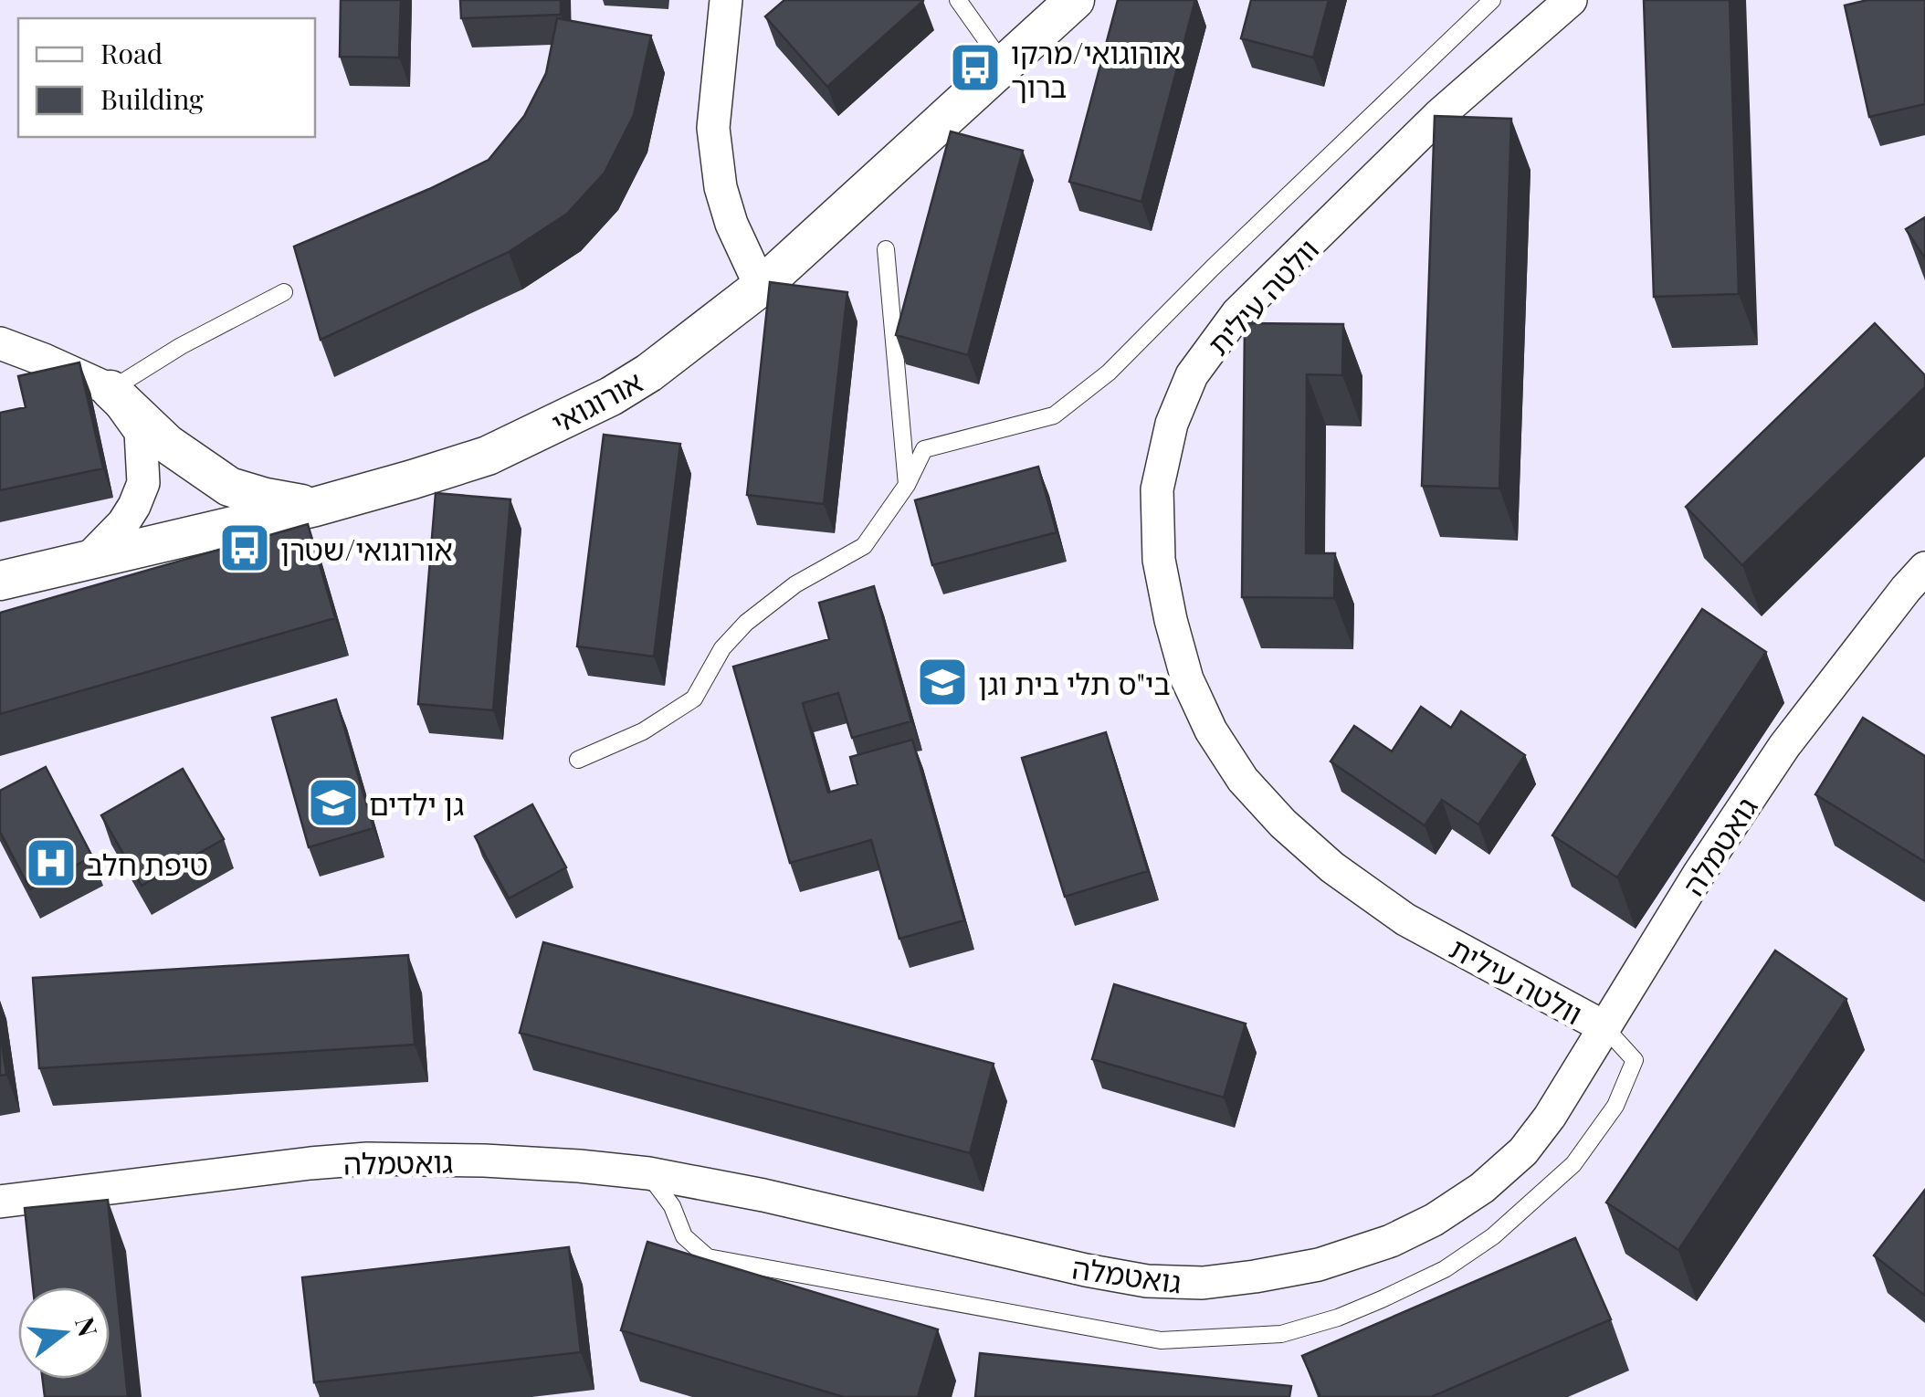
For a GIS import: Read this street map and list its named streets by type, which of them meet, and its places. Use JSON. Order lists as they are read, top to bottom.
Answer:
{
  "streets": {
    "street": ["וולטה עילית", "אורוגואי", "גואטמלה"]
  },
  "crossings": [
    ["וולטה עילית", "גואטמלה"]
  ],
  "places": {
    "bus stop": ["אורוגואי/מרקו ברוך", "אורוגואי/שטרן"],
    "school or university": ["בי\"ס תלי בית וגן", "גן ילדים"],
    "hospital": ["טיפת חלב"]
  },
  "legend": ["Road", "Building"],
  "north": "right"
}
